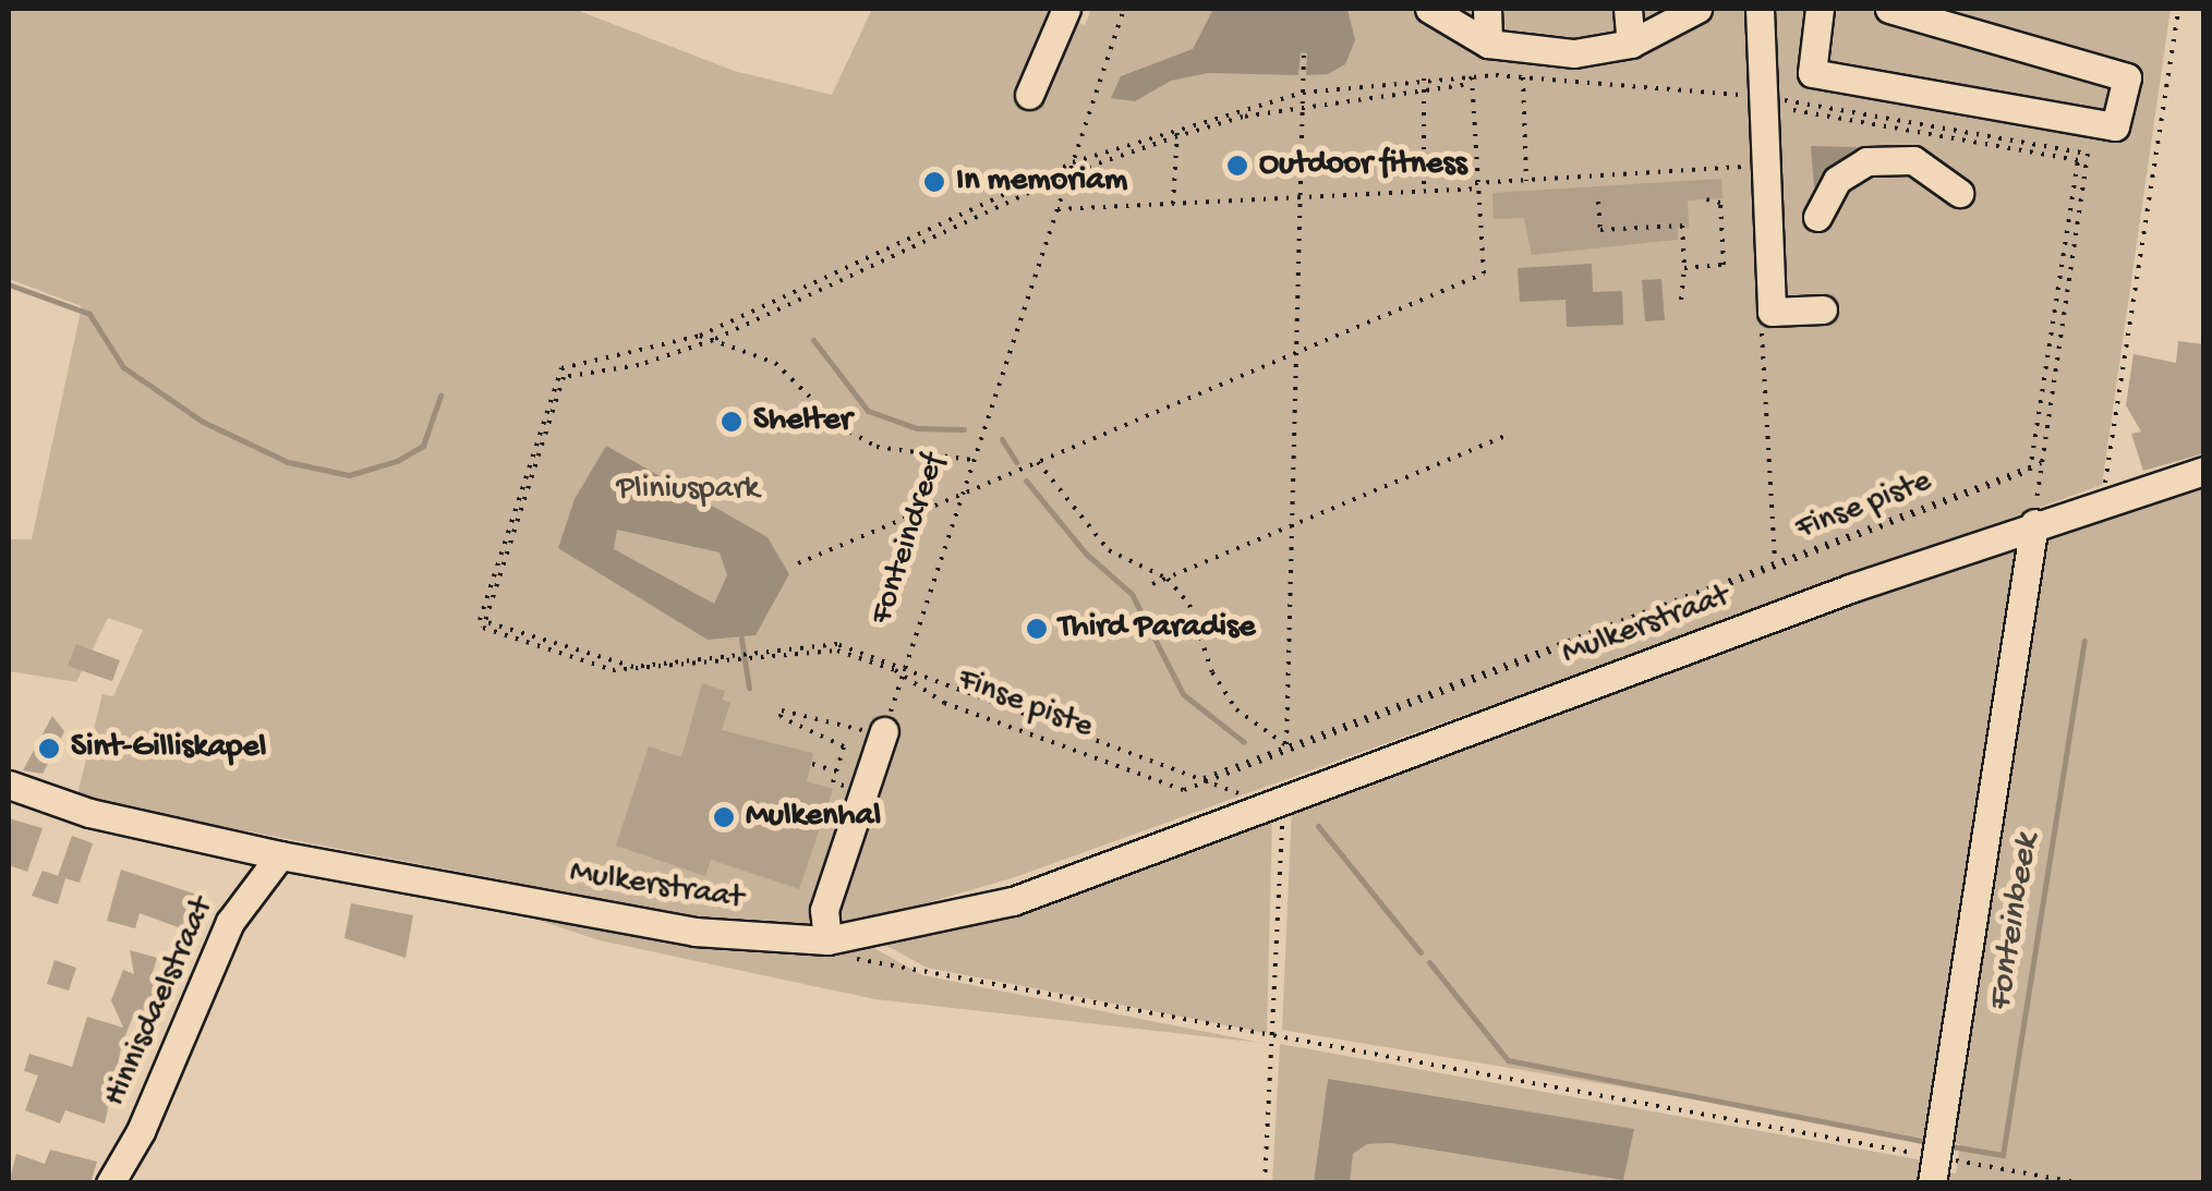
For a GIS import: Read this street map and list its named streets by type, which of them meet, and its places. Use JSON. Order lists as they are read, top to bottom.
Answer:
{
  "streets": {
    "street": ["Mulkerstraat", "Hinnisdaelstraat"],
    "path": ["Finse piste", "Fonteindreef"]
  },
  "crossings": [
    ["Finse piste", "Fonteindreef"],
    ["Mulkerstraat", "Hinnisdaelstraat"]
  ],
  "water": ["Fonteinbeek"],
  "parks": ["Pliniuspark"],
  "places": [
    "Outdoor fitness",
    "In memoriam",
    "Shelter",
    "Third Paradise",
    "Sint-Gilliskapel",
    "Mulkenhal"
  ]
}
